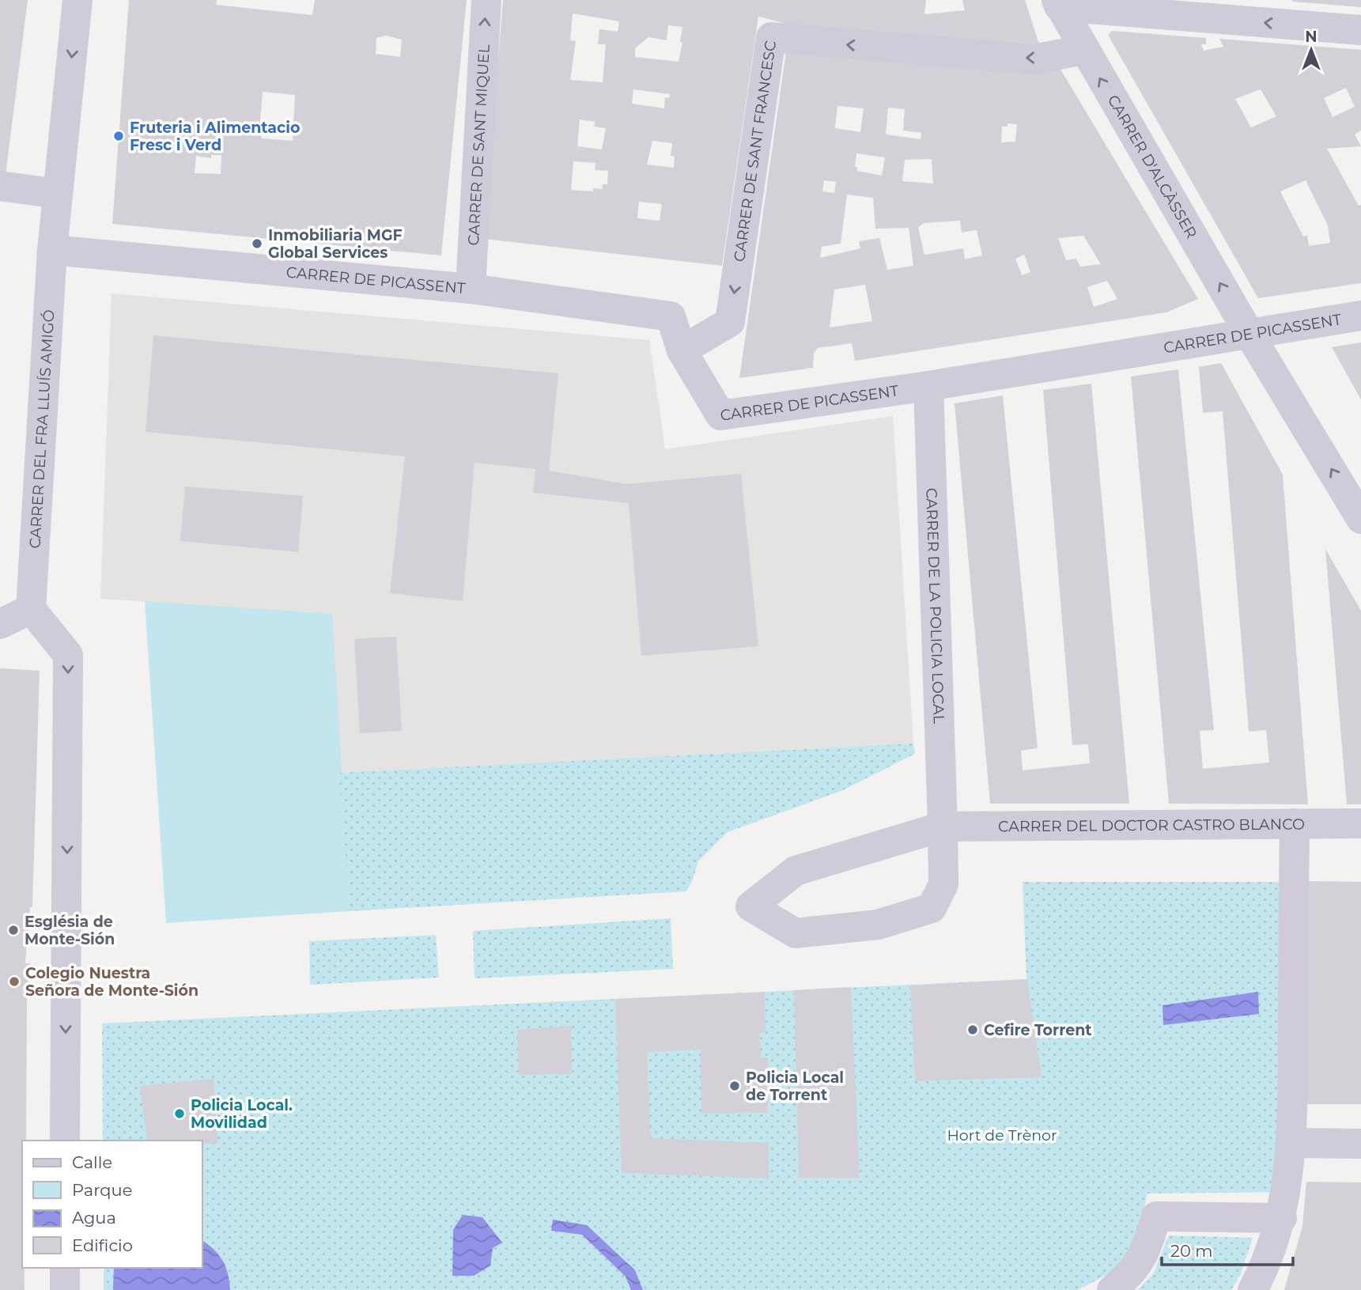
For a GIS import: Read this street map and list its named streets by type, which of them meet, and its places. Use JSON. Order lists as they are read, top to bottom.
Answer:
{
  "streets": {
    "street": [
      "CARRER DE SANT MIQUEL",
      "CARRER DE SANT FRANCESC",
      "CARRER D'ALCÀSSER",
      "CARRER DE PICASSENT",
      "CARRER DEL FRA LLUÍS AMIGÓ",
      "CARRER DE LA POLICIA LOCAL",
      "CARRER DEL DOCTOR CASTRO BLANCO"
    ]
  },
  "crossings": [
    ["CARRER DE SANT MIQUEL", "CARRER DE PICASSENT"],
    ["CARRER DE SANT FRANCESC", "CARRER D'ALCÀSSER"],
    ["CARRER DE SANT FRANCESC", "CARRER DE PICASSENT"],
    ["CARRER D'ALCÀSSER", "CARRER DE PICASSENT"],
    ["CARRER DE PICASSENT", "CARRER DEL FRA LLUÍS AMIGÓ"],
    ["CARRER DE PICASSENT", "CARRER DE LA POLICIA LOCAL"],
    ["CARRER DE LA POLICIA LOCAL", "CARRER DEL DOCTOR CASTRO BLANCO"]
  ],
  "one_way": ["CARRER DE SANT MIQUEL", "CARRER D'ALCÀSSER"],
  "parks": ["Hort de Trènor"],
  "places": [
    "Fruteria i Alimentacio Fresc i Verd",
    "Inmobiliaria MGF Global Services",
    "Església de Monte-Sión",
    "Colegio Nuestra Señora de Monte-Sión",
    "Cefire Torrent",
    "Policia Local de Torrent",
    "Policia Local. Movilidad"
  ],
  "legend": [
    "Calle",
    "Parque",
    "Agua",
    "Edificio"
  ],
  "scale_bar": "20 m",
  "north": "top"
}
